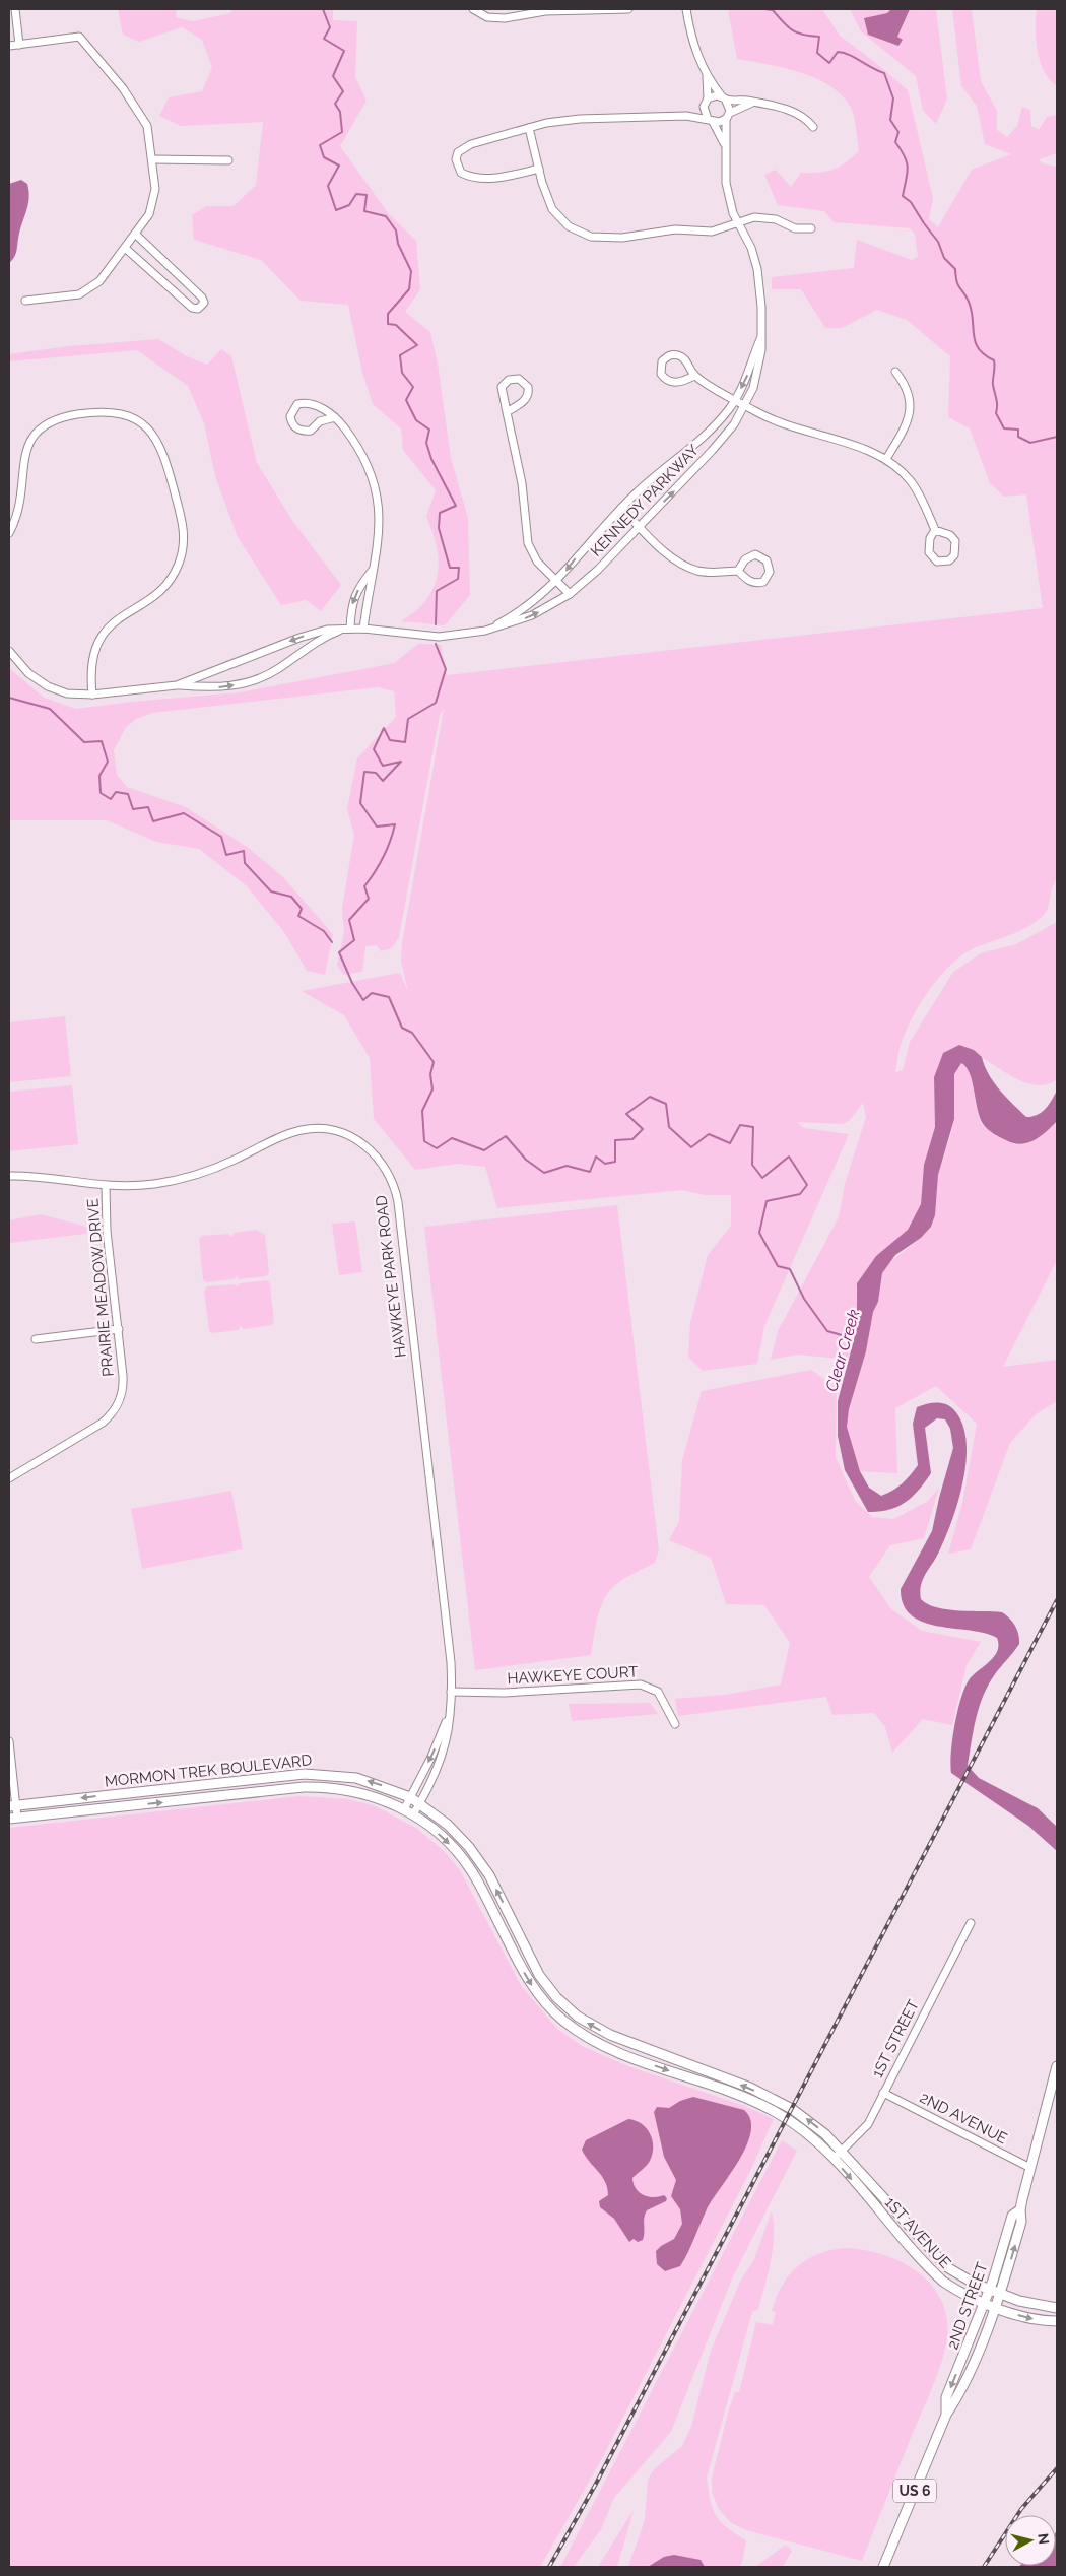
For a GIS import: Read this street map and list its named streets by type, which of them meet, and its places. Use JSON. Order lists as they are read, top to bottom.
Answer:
{
  "streets": {
    "main road": [
      "MORMON TREK BOULEVARD",
      "1ST AVENUE",
      "2ND STREET",
      "US 6"
    ],
    "street": [
      "KENNEDY PARKWAY",
      "HAWKEYE PARK ROAD",
      "PRAIRIE MEADOW DRIVE",
      "HAWKEYE COURT",
      "1ST STREET",
      "2ND AVENUE"
    ]
  },
  "crossings": [
    ["HAWKEYE PARK ROAD", "PRAIRIE MEADOW DRIVE"],
    ["HAWKEYE PARK ROAD", "HAWKEYE COURT"],
    ["HAWKEYE PARK ROAD", "MORMON TREK BOULEVARD"],
    ["MORMON TREK BOULEVARD", "1ST AVENUE"],
    ["1ST STREET", "2ND AVENUE"],
    ["1ST STREET", "1ST AVENUE"],
    ["2ND AVENUE", "2ND STREET"],
    ["1ST AVENUE", "2ND STREET"]
  ],
  "water": ["Clear Creek"],
  "north": "right"
}
